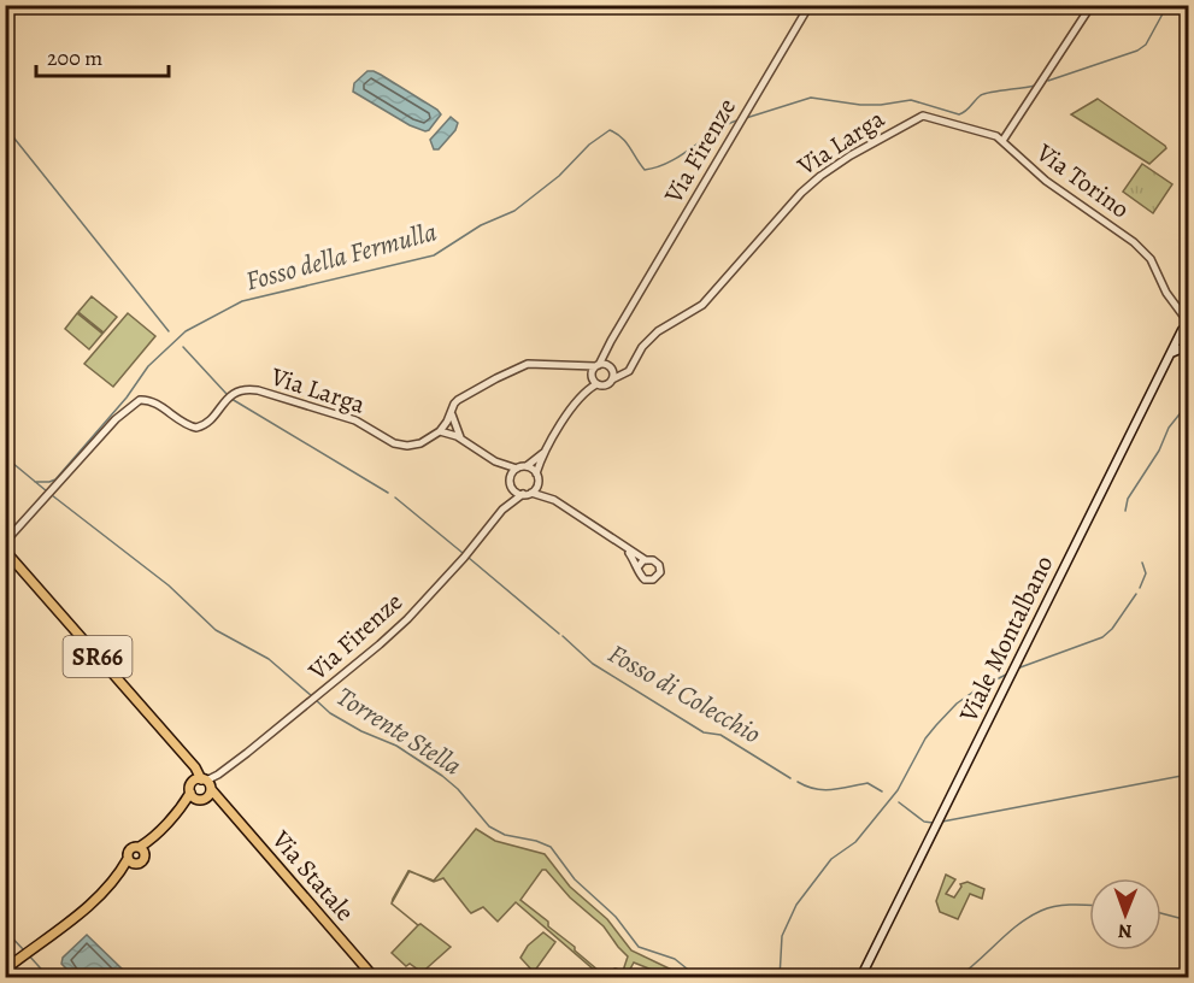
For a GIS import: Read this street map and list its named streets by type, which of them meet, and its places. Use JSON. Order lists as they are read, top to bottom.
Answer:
{
  "streets": {
    "main road": ["Viale Montalbano", "SR66", "Via Statale"],
    "street": ["Via Larga", "Via Firenze", "Via Torino"]
  },
  "crossings": [
    ["Via Larga", "Via Firenze"],
    ["Via Larga", "Via Torino"],
    ["Via Firenze", "SR66"],
    ["Via Firenze", "Via Statale"],
    ["Via Torino", "Viale Montalbano"],
    ["SR66", "Via Statale"]
  ],
  "water": ["Fosso della Fermulla", "Fosso di Colecchio", "Torrente Stella"],
  "scale_bar": "200 m",
  "north": "bottom"
}
